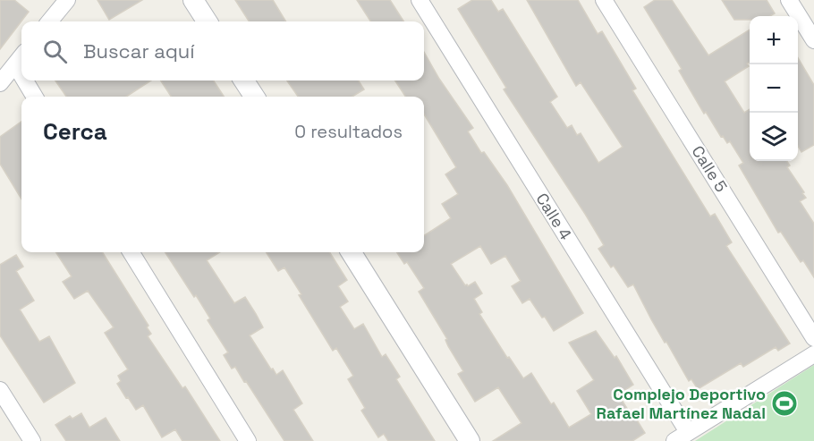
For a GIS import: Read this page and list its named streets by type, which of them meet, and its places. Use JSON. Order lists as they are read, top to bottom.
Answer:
{
  "streets": {
    "street": ["Calle 5", "Calle 4"]
  },
  "places": {
    "sports": ["Complejo Deportivo Rafael Martínez Nadal"]
  },
  "page": {
    "map_buttons": ["+", "−"],
    "search": "Buscar aquí",
    "heading": ["Cerca", "0 resultados"]
  }
}
